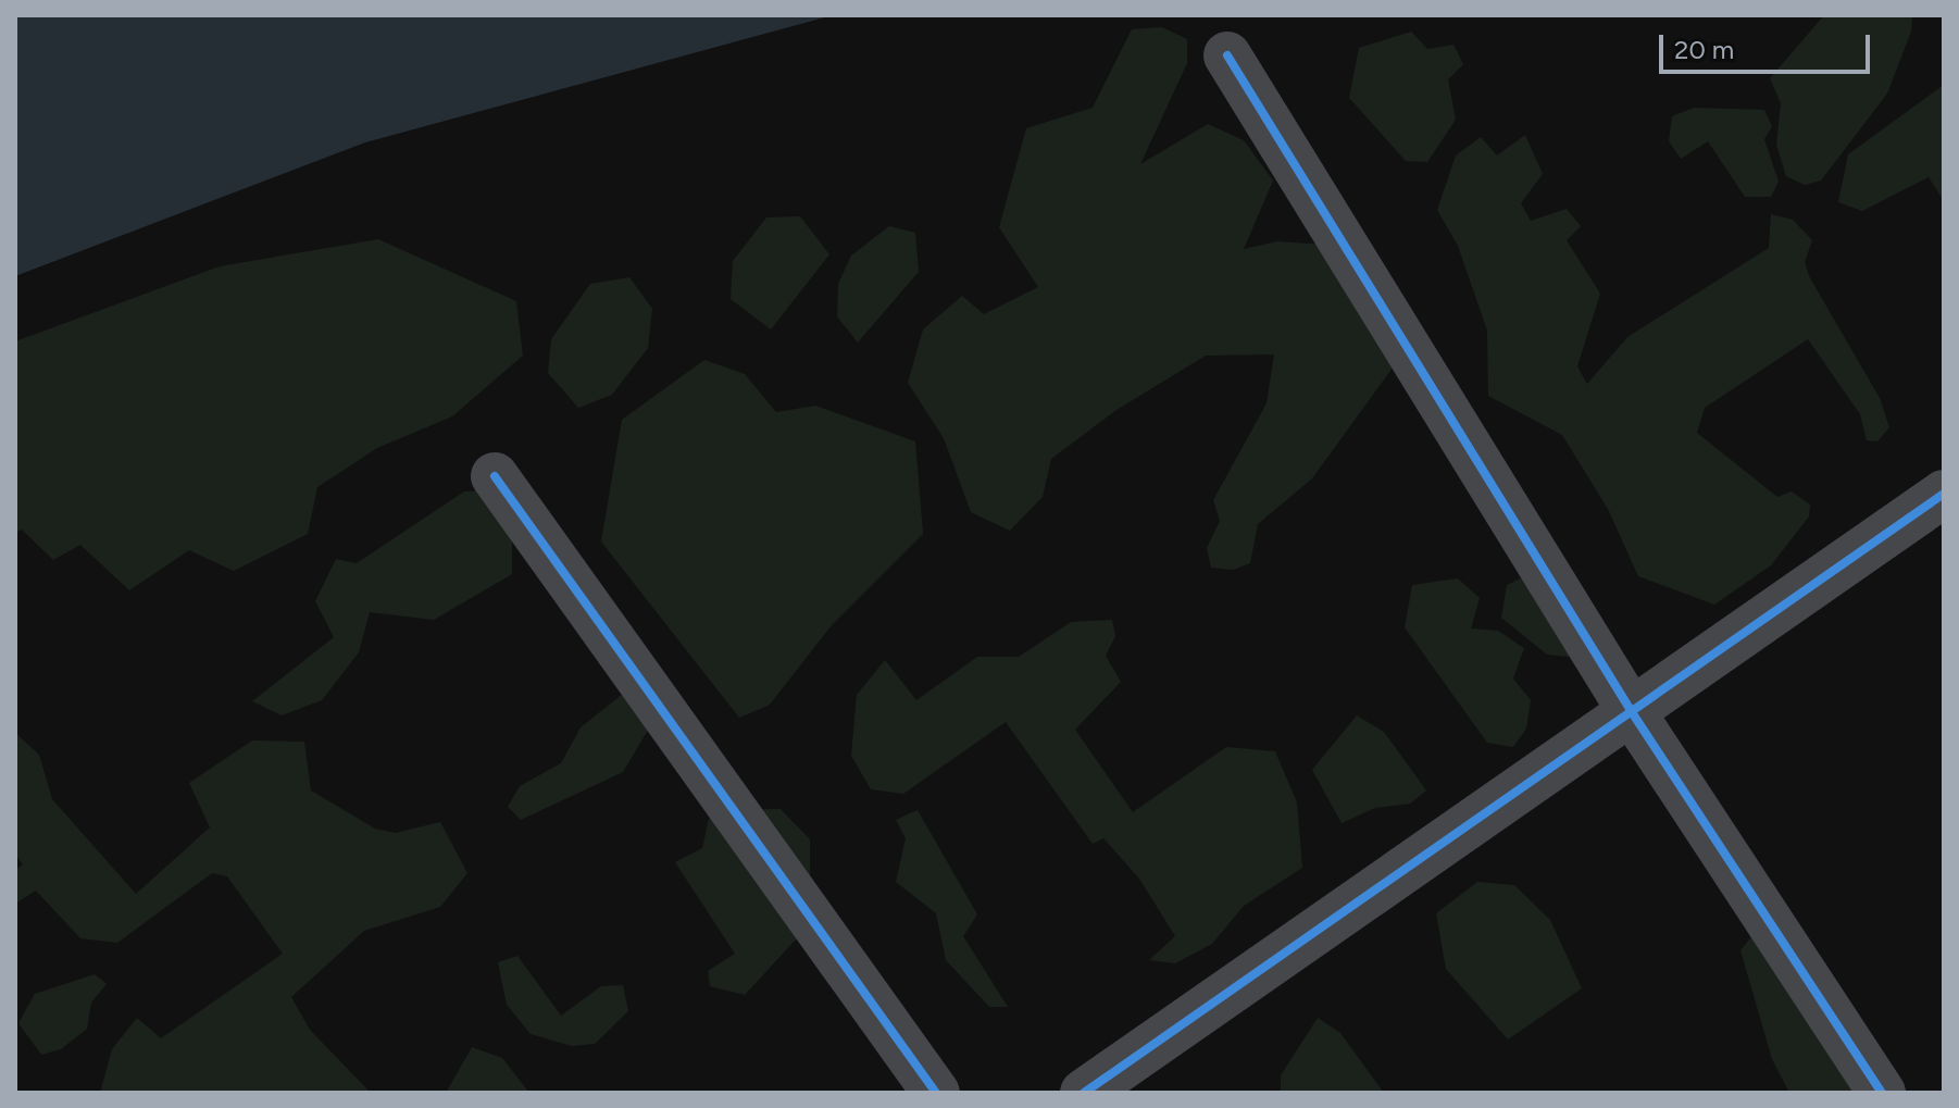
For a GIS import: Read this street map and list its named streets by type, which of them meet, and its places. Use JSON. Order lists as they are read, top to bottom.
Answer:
{
  "scale_bar": "20 m"
}
